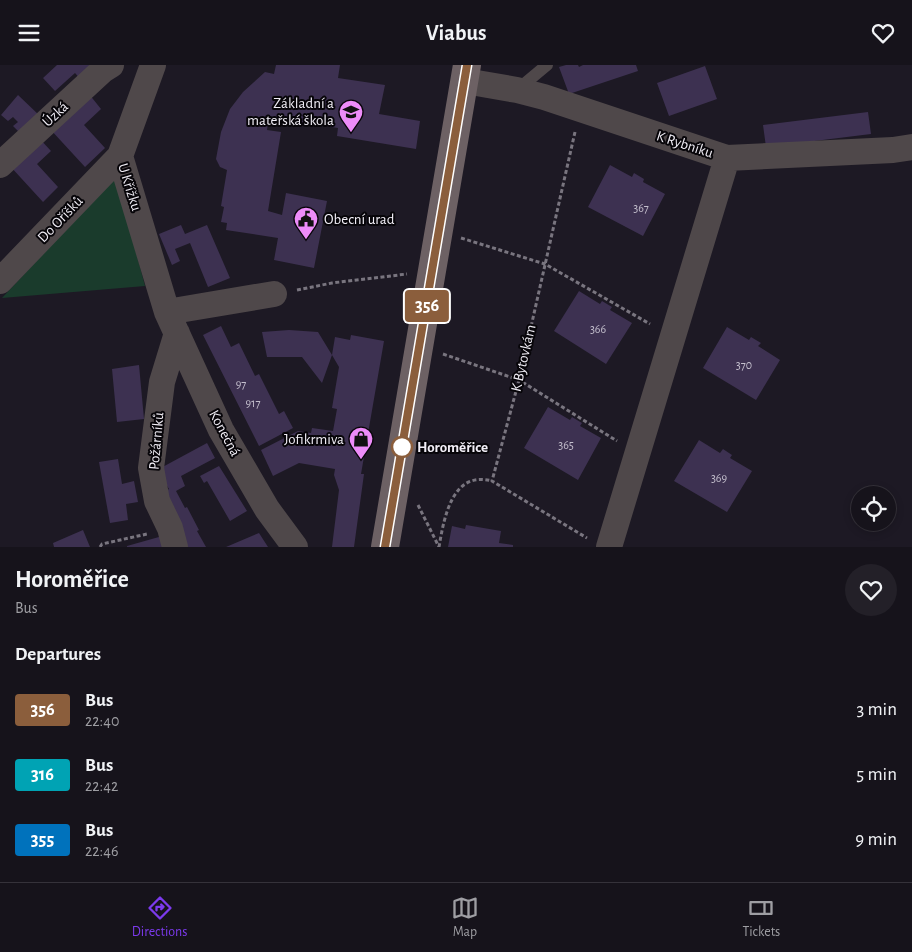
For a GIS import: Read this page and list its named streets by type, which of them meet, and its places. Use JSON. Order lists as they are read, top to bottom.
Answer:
{
  "streets": {
    "street": [
      "Úzká",
      "K Rybníku",
      "U Křížku",
      "Do Oříšků",
      "Konečná",
      "Požárníků"
    ],
    "path": ["K Bytovkám"]
  },
  "crossings": [
    ["K Rybníku", "K Bytovkám"],
    ["U Křížku", "Do Oříšků"],
    ["U Křížku", "Konečná"],
    ["U Křížku", "Požárníků"],
    ["Konečná", "Požárníků"]
  ],
  "places": {
    "school or university": ["Základní a mateřská škola"],
    "public building": ["Obecní urad"],
    "other": ["Horoměřice"],
    "shop": ["Jofikrmiva"]
  },
  "lines": ["bus line 356"],
  "house_numbers": [
    "367",
    "366",
    "370",
    "97",
    "917",
    "365",
    "369"
  ],
  "page": {
    "header": "Viabus",
    "on_map": "356",
    "heading": [
      ["Horoměřice", "Bus"],
      "Departures"
    ],
    "list": [
      {
        "mark": "356",
        "name": "Bus",
        "note": "22:40",
        "value": "3 min"
      },
      {
        "mark": "316",
        "name": "Bus",
        "note": "22:42",
        "value": "5 min"
      },
      {
        "mark": "355",
        "name": "Bus",
        "note": "22:46",
        "value": "9 min"
      }
    ],
    "tabs": ["Directions", "Map", "Tickets"]
  }
}
